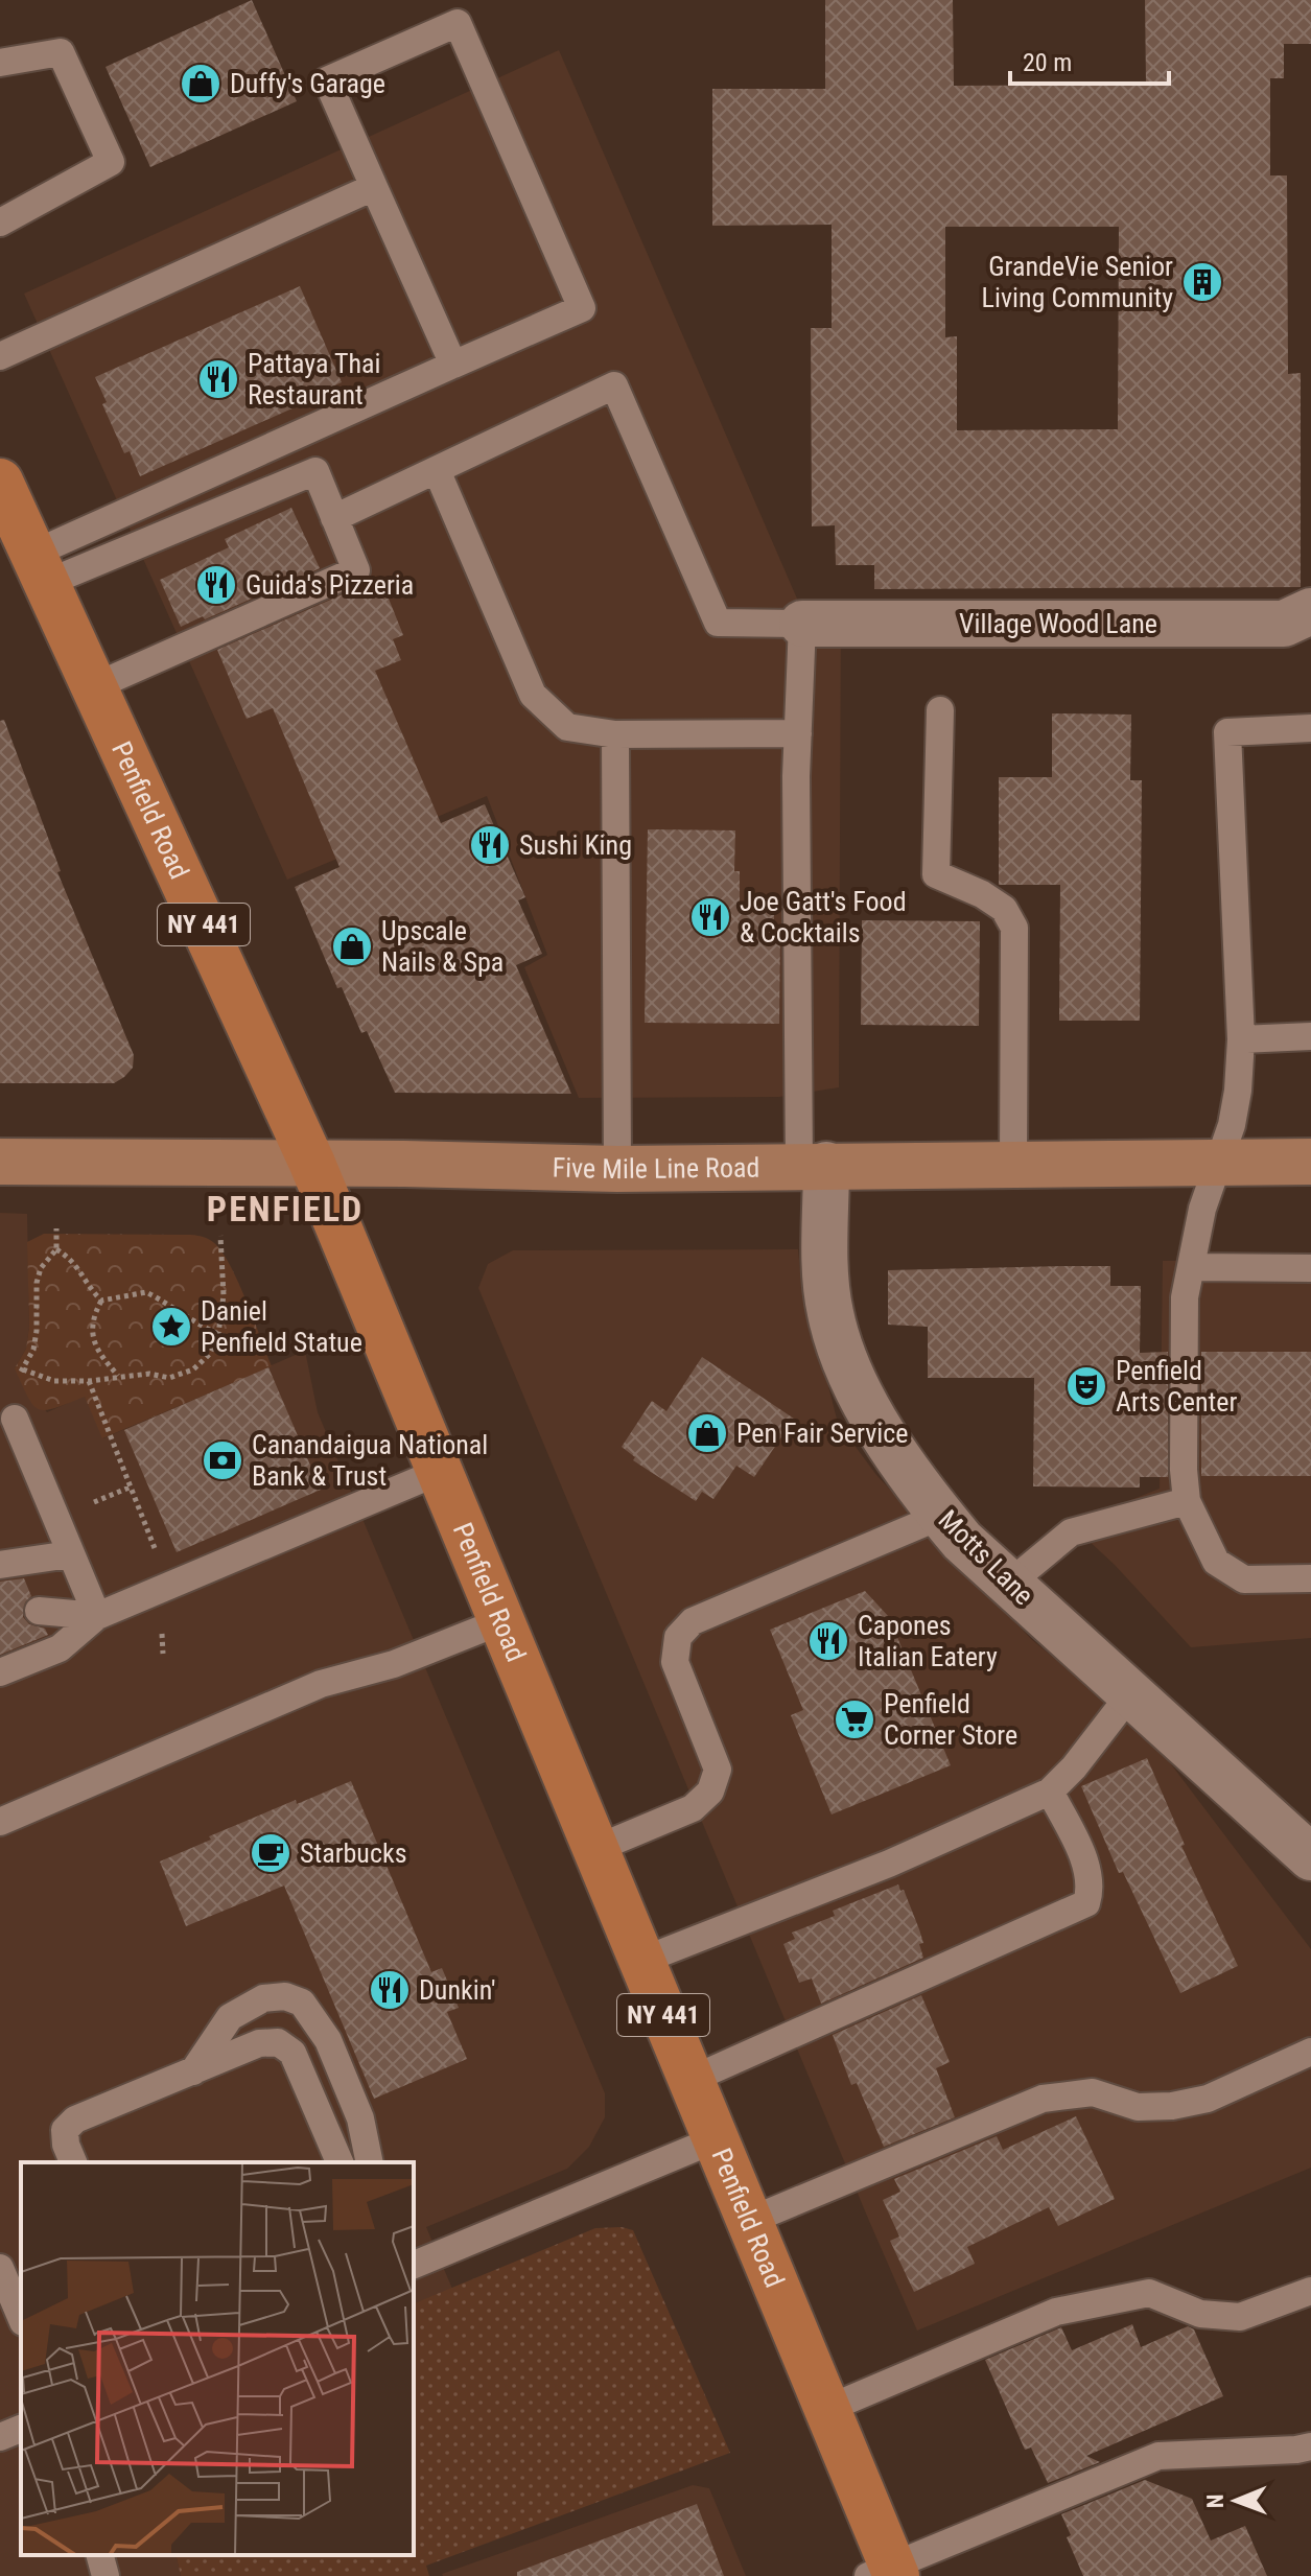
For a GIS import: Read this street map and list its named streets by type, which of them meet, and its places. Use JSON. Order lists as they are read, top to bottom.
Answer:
{
  "streets": {
    "main road": ["Penfield Road", "NY 441", "Five Mile Line Road"],
    "street": ["Village Wood Lane", "Motts Lane"]
  },
  "crossings": [
    ["Penfield Road", "Five Mile Line Road"],
    ["Five Mile Line Road", "Motts Lane"]
  ],
  "districts": ["PENFIELD"],
  "places": {
    "shop": ["Duffy's Garage", "Upscale Nails & Spa", "Pen Fair Service"],
    "building": ["GrandeVie Senior Living Community"],
    "restaurant": [
      "Pattaya Thai Restaurant",
      "Guida's Pizzeria",
      "Sushi King",
      "Joe Gatt's Food & Cocktails",
      "Capones Italian Eatery",
      "Dunkin'"
    ],
    "place": ["Daniel Penfield Statue"],
    "theatre": ["Penfield Arts Center"],
    "bank": ["Canandaigua National Bank & Trust"],
    "supermarket": ["Penfield Corner Store"],
    "cafe": ["Starbucks"]
  },
  "scale_bar": "20 m",
  "north": "left"
}
